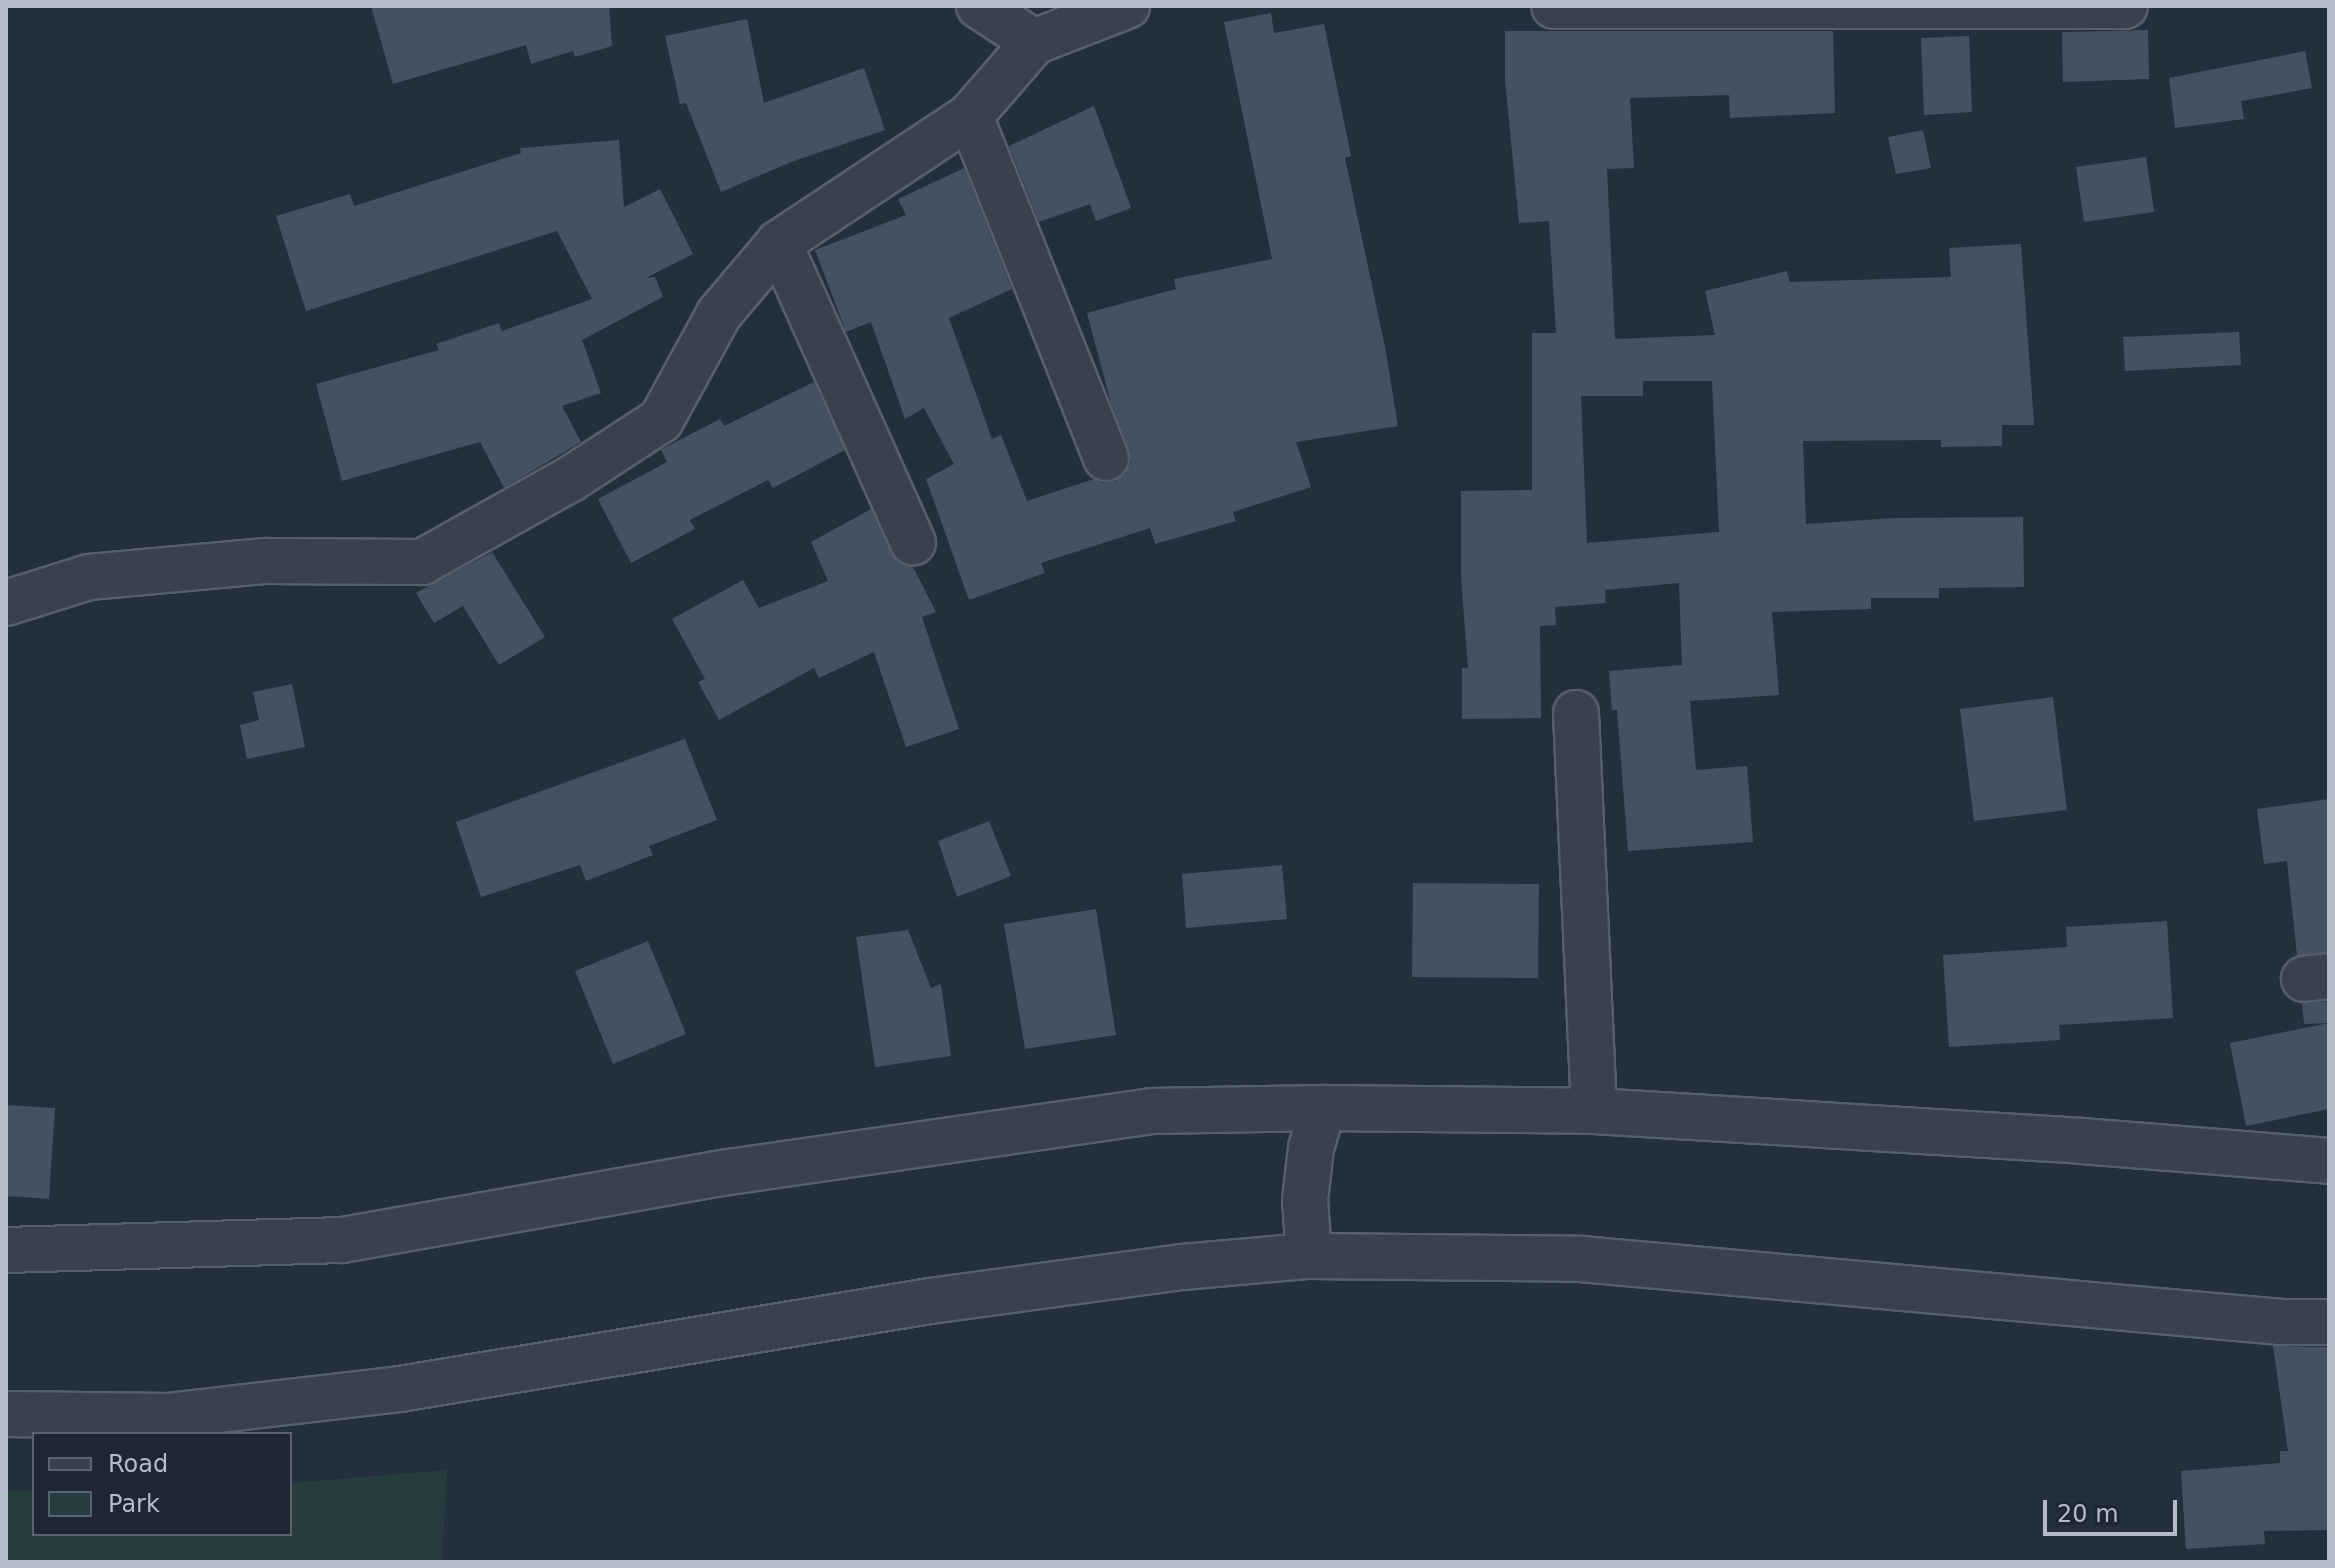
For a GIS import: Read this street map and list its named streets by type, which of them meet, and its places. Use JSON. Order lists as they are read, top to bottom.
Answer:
{
  "legend": ["Road", "Park"],
  "scale_bar": "20 m"
}
